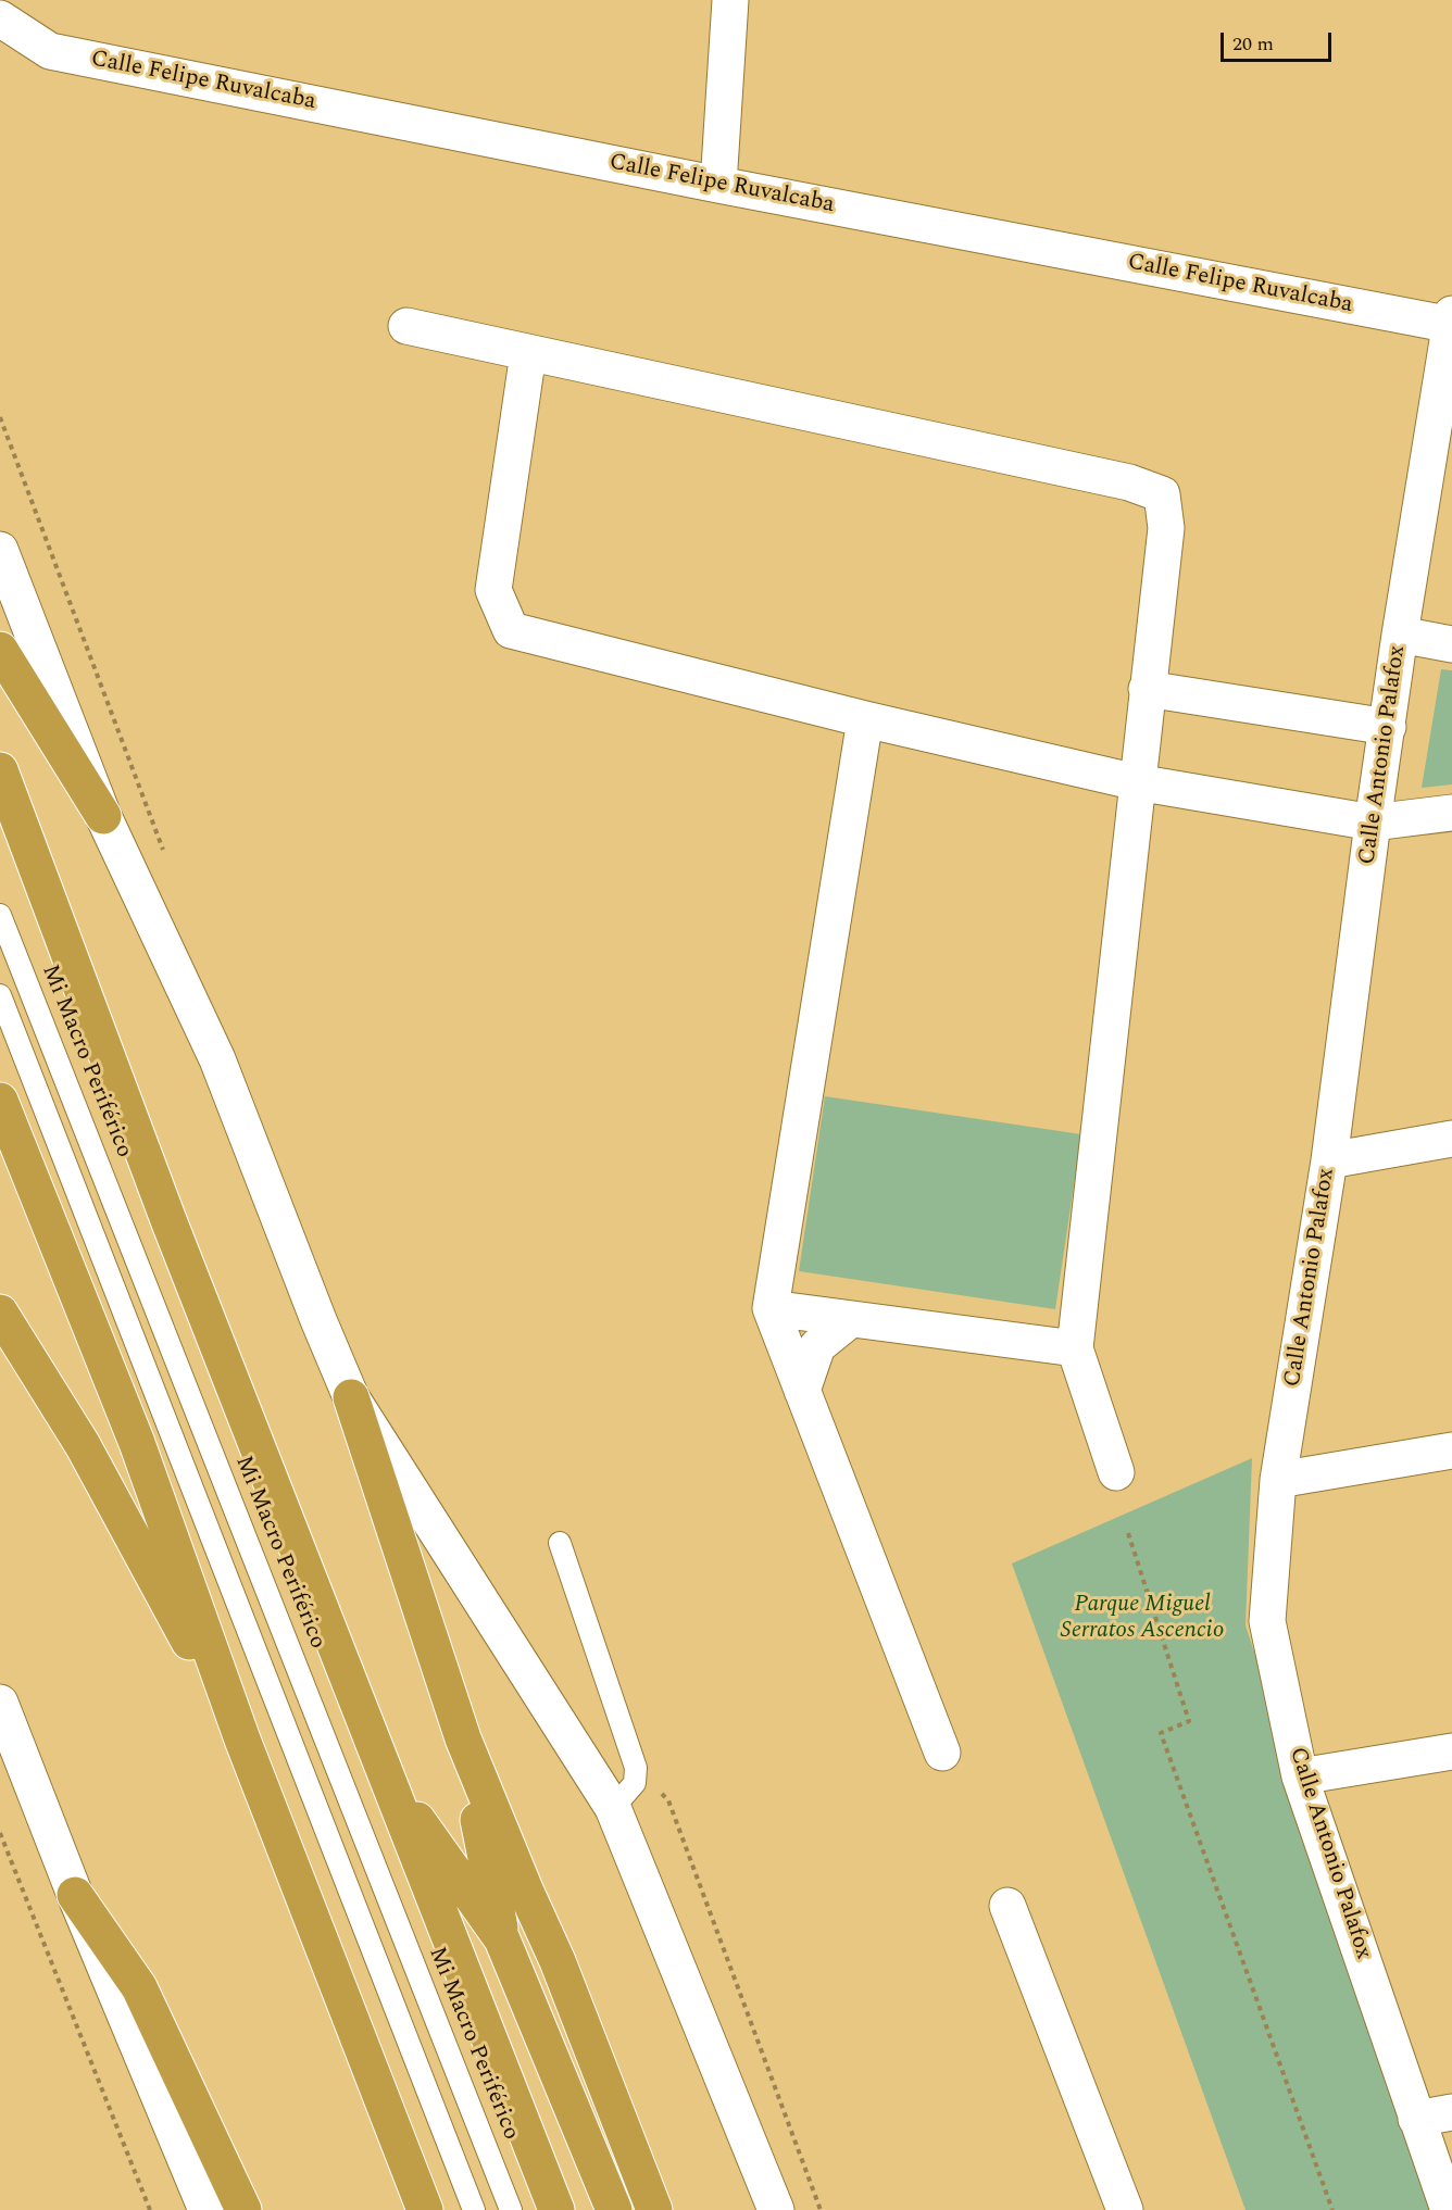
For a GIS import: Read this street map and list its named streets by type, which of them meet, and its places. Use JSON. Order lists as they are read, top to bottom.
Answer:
{
  "streets": {
    "street": ["Calle Felipe Ruvalcaba", "Calle Antonio Palafox"],
    "lane": ["Mi Macro Periférico"]
  },
  "crossings": [
    ["Calle Felipe Ruvalcaba", "Calle Antonio Palafox"]
  ],
  "parks": ["Parque Miguel Serratos Ascencio"],
  "scale_bar": "20 m"
}
